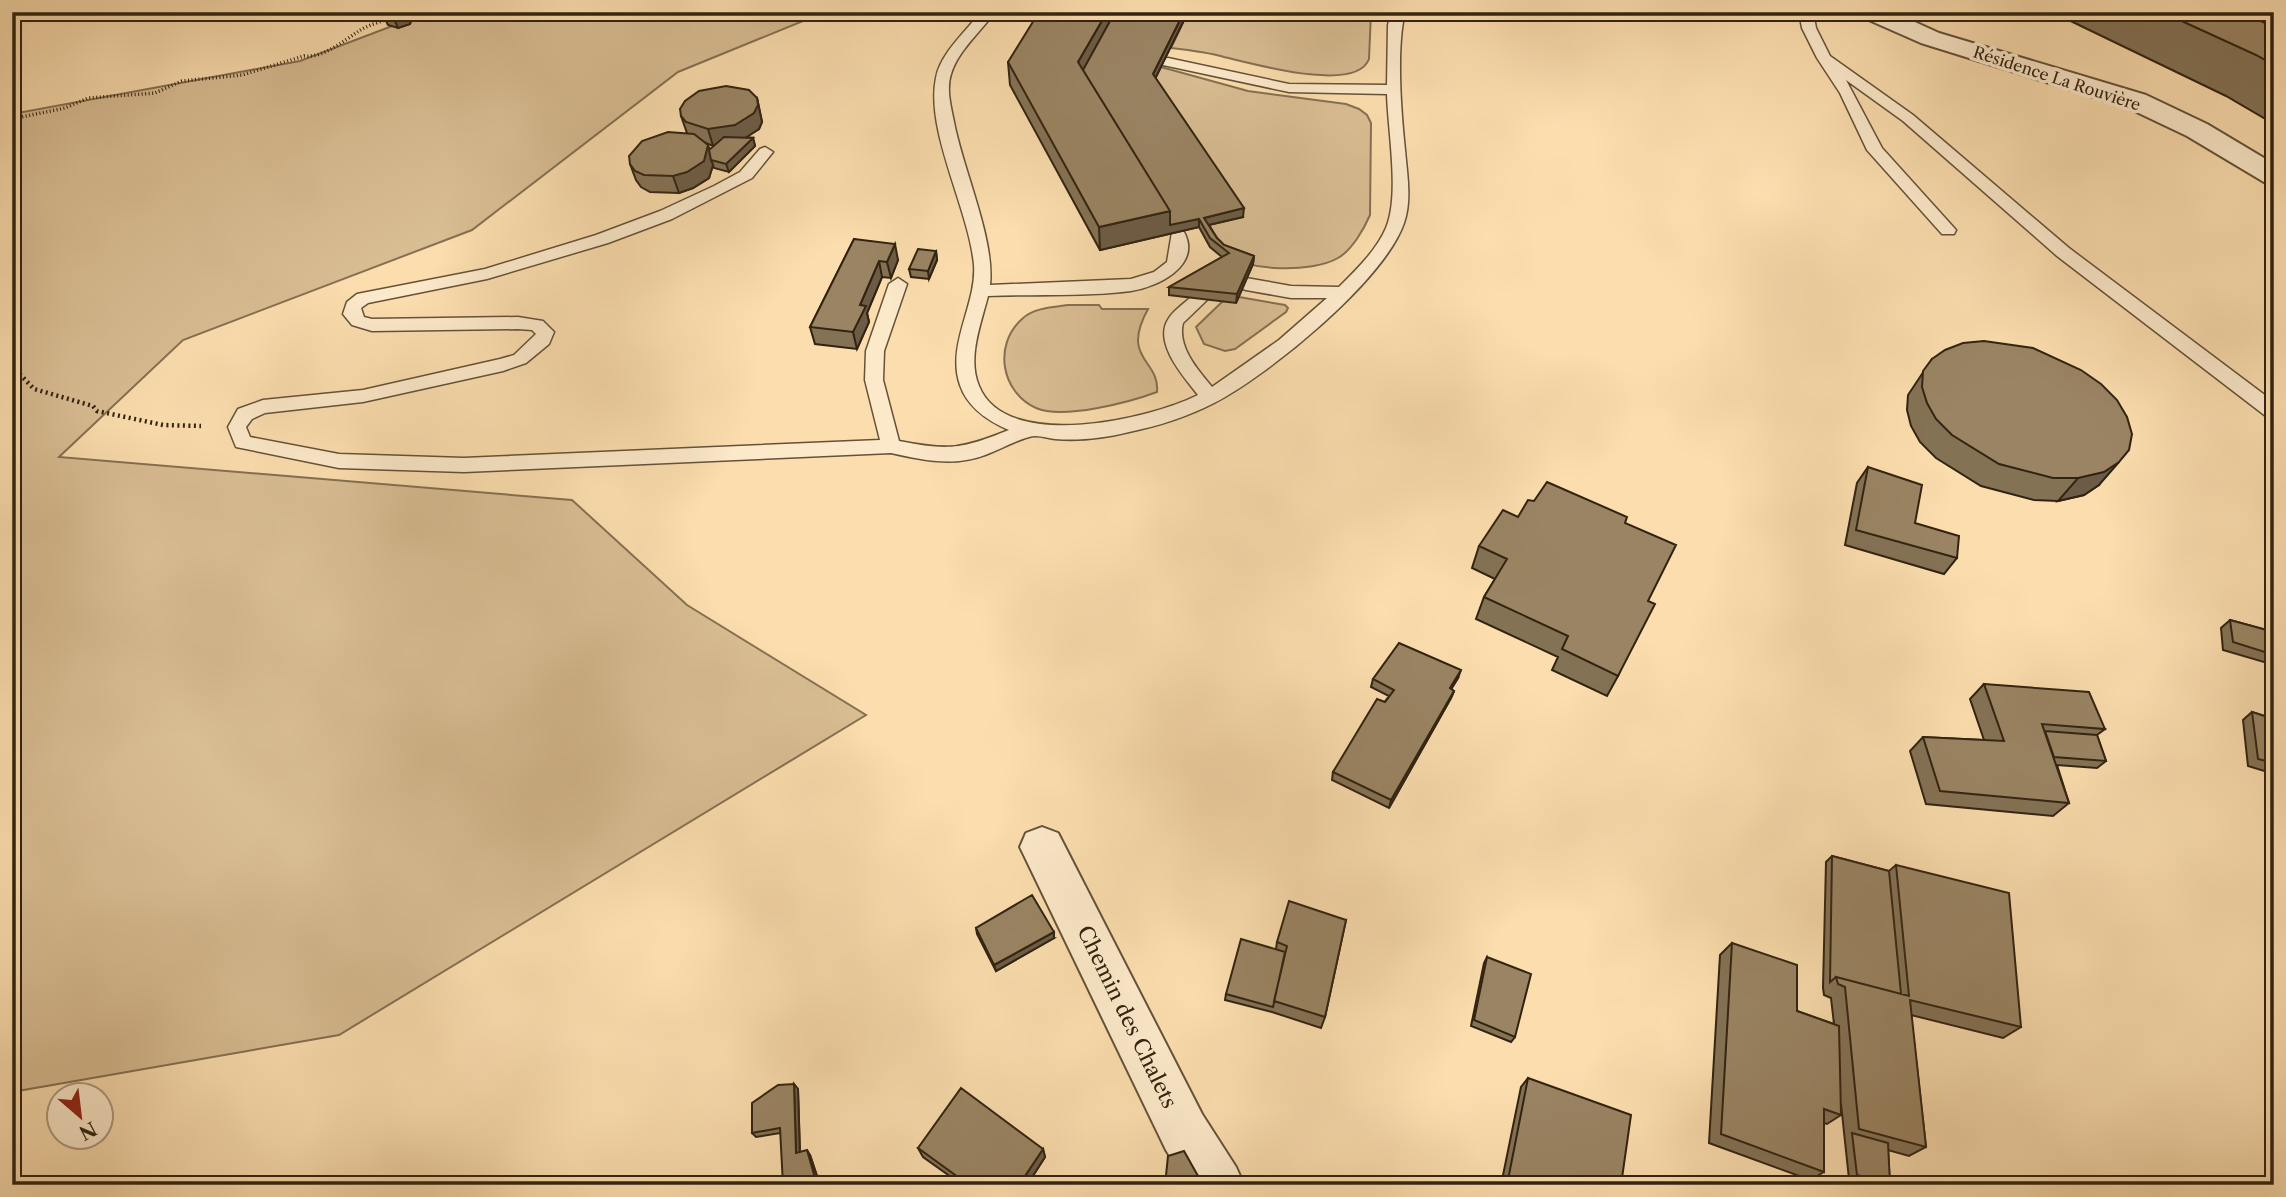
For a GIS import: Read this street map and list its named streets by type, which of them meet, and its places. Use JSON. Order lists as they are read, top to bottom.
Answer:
{
  "streets": {
    "street": ["Résidence La Rouvière", "Chemin des Chalets"]
  },
  "north": "bottom right"
}
